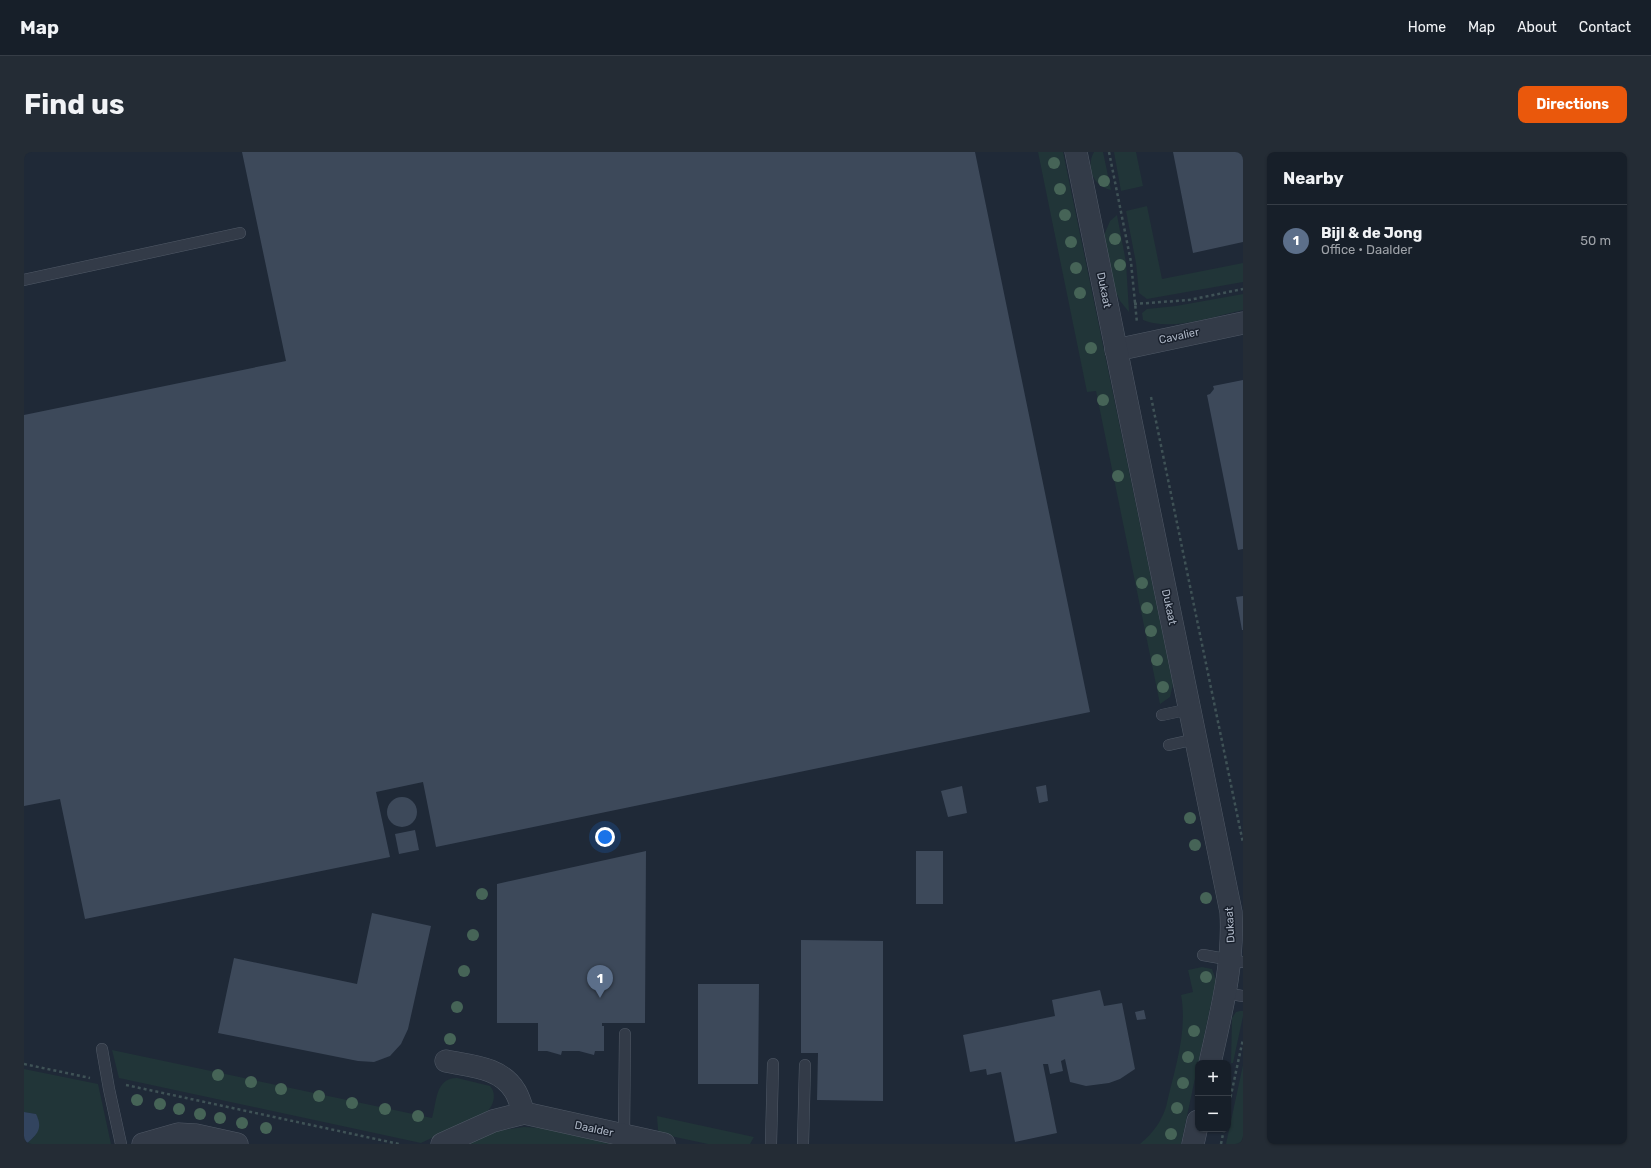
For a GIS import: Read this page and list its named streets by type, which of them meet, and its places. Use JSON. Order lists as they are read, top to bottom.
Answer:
{
  "streets": {
    "street": ["Dukaat", "Cavalier", "Daalder"]
  },
  "crossings": [
    ["Dukaat", "Cavalier"]
  ],
  "page": {
    "header": "Map",
    "nav": [
      "Home",
      "Map",
      "About",
      "Contact"
    ],
    "buttons": "Directions",
    "title": "Find us",
    "heading": "Nearby",
    "list": [
      {
        "mark": "1",
        "name": "Bijl & de Jong",
        "note": "Office · Daalder",
        "value": "50 m"
      }
    ],
    "pins": "1",
    "map_buttons": ["+", "−"]
  }
}
